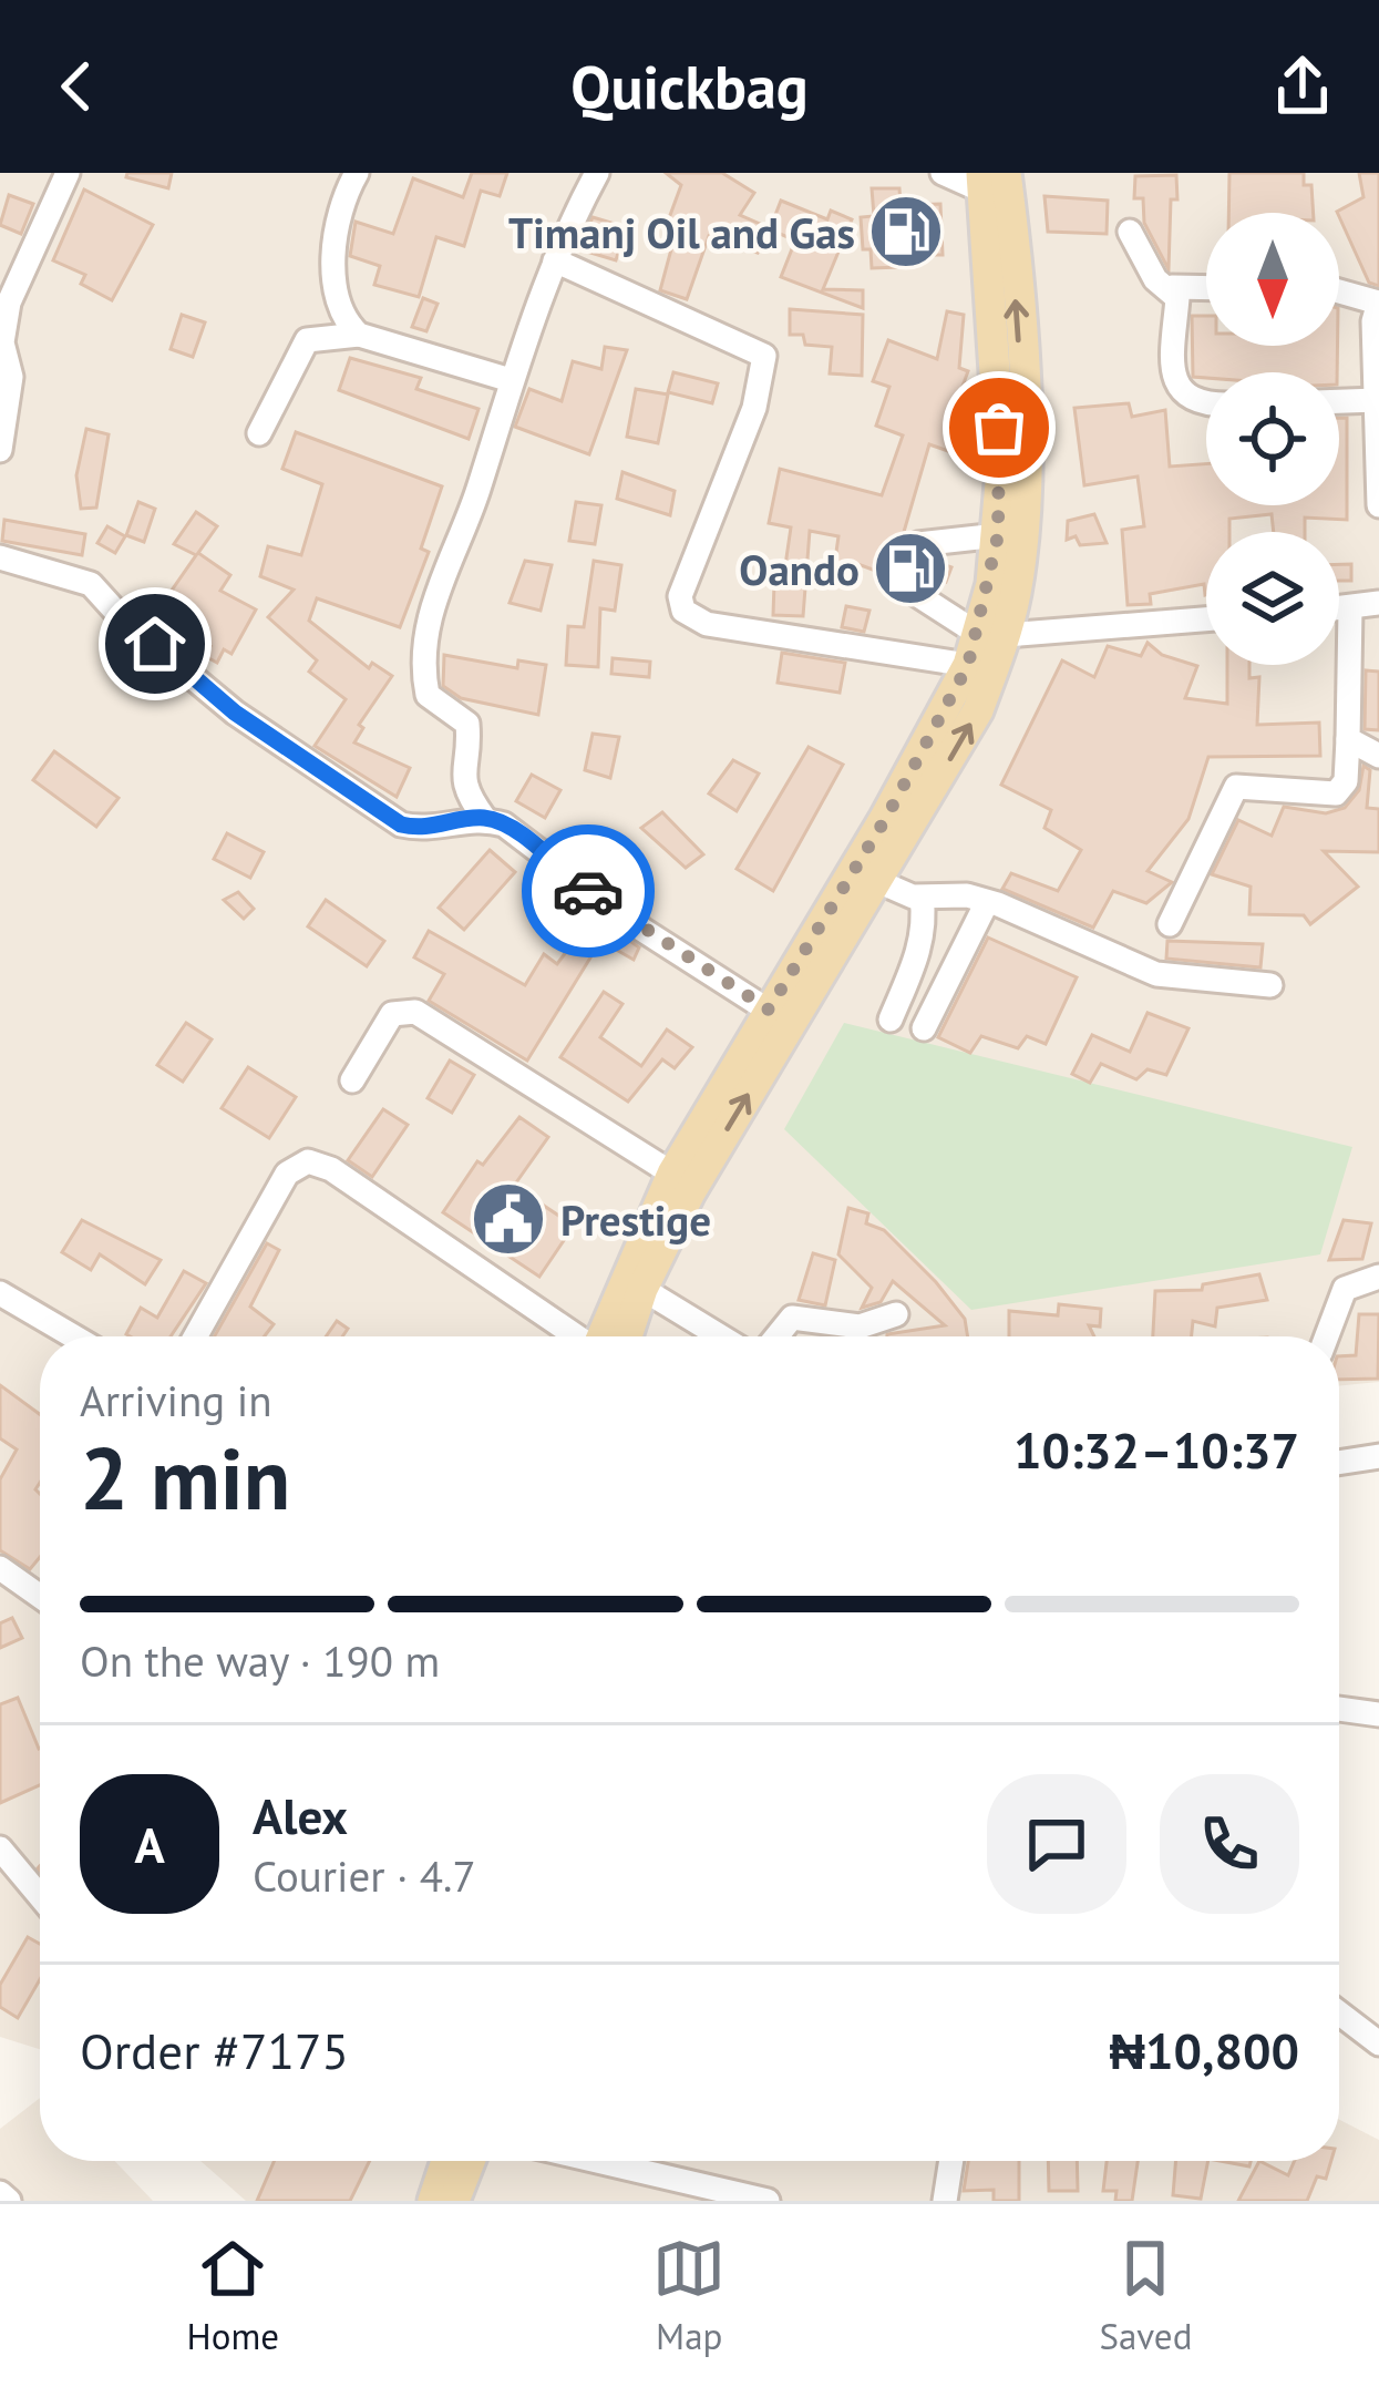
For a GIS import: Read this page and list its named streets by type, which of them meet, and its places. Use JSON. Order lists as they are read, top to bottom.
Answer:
{
  "places": {
    "fuel station": ["Timanj Oil and Gas", "Oando"],
    "public building": ["Prestige"]
  },
  "north": "bottom",
  "page": {
    "header": "Quickbag",
    "heading": ["2 min", "Arriving in", "10:32–10:37"],
    "panel": [
      "Alex",
      "Courier · 4.7",
      "Order #7175",
      "₦10,800"
    ],
    "bar": "On the way · 190 m",
    "round": "A",
    "tabs": ["Home", "Map", "Saved"]
  }
}
